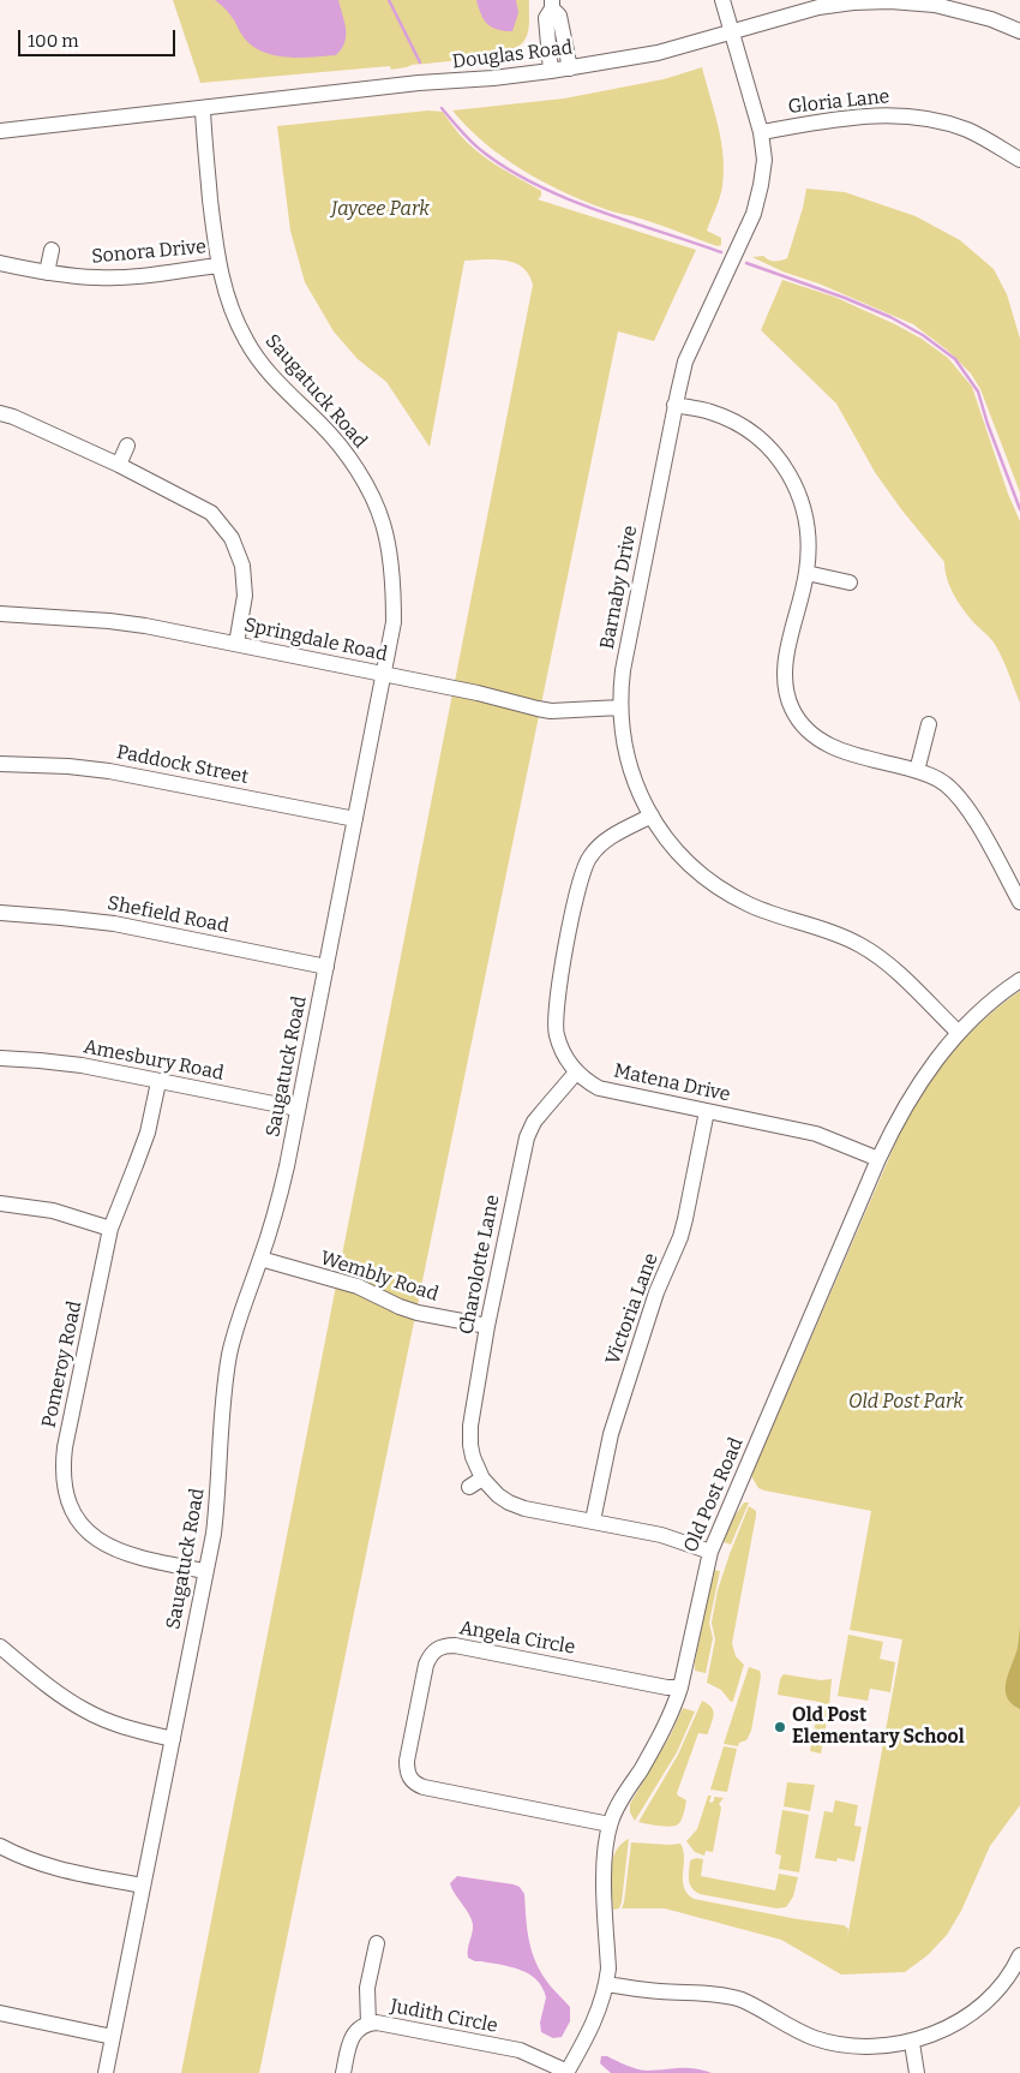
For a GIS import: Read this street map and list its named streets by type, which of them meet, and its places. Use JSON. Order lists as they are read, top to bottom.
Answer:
{
  "streets": {
    "street": [
      "Douglas Road",
      "Gloria Lane",
      "Sonora Drive",
      "Saugatuck Road",
      "Barnaby Drive",
      "Springdale Road",
      "Paddock Street",
      "Shefield Road",
      "Amesbury Road",
      "Matena Drive",
      "Charolotte Lane",
      "Wembly Road",
      "Victoria Lane",
      "Pomeroy Road",
      "Old Post Road",
      "Angela Circle",
      "Judith Circle"
    ]
  },
  "crossings": [
    ["Douglas Road", "Saugatuck Road"],
    ["Douglas Road", "Barnaby Drive"],
    ["Gloria Lane", "Barnaby Drive"],
    ["Sonora Drive", "Saugatuck Road"],
    ["Saugatuck Road", "Springdale Road"],
    ["Saugatuck Road", "Paddock Street"],
    ["Saugatuck Road", "Shefield Road"],
    ["Saugatuck Road", "Amesbury Road"],
    ["Saugatuck Road", "Wembly Road"],
    ["Saugatuck Road", "Pomeroy Road"],
    ["Barnaby Drive", "Springdale Road"],
    ["Barnaby Drive", "Matena Drive"],
    ["Barnaby Drive", "Old Post Road"],
    ["Amesbury Road", "Pomeroy Road"],
    ["Matena Drive", "Charolotte Lane"],
    ["Matena Drive", "Victoria Lane"],
    ["Matena Drive", "Old Post Road"],
    ["Charolotte Lane", "Wembly Road"],
    ["Charolotte Lane", "Victoria Lane"],
    ["Charolotte Lane", "Old Post Road"],
    ["Old Post Road", "Angela Circle"],
    ["Old Post Road", "Judith Circle"]
  ],
  "parks": ["Jaycee Park", "Old Post Park"],
  "places": ["Old Post Elementary School"],
  "scale_bar": "100 m"
}
